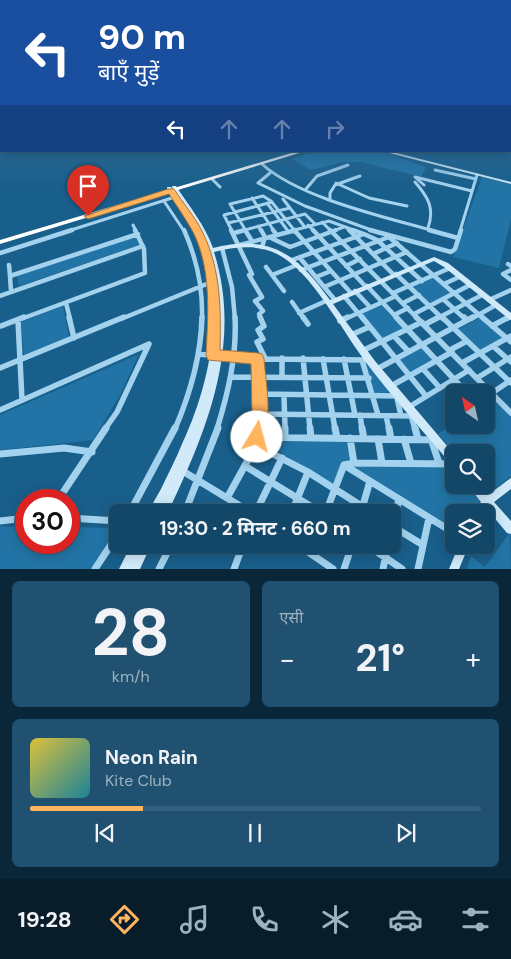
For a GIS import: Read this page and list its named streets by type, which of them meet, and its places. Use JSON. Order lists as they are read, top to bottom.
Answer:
{
  "north": "top left",
  "page": {
    "turn": ["90 m", "बाएँ मुड़ें"],
    "limit": "30",
    "trip": "19:30 · 2 मिनट · 660 m",
    "tile": [
      ["28", "km/h"],
      "एसी"
    ],
    "heat": ["−", "21°", "+"],
    "song": ["Neon Rain", "Kite Club"],
    "tabs": "19:28"
  }
}
